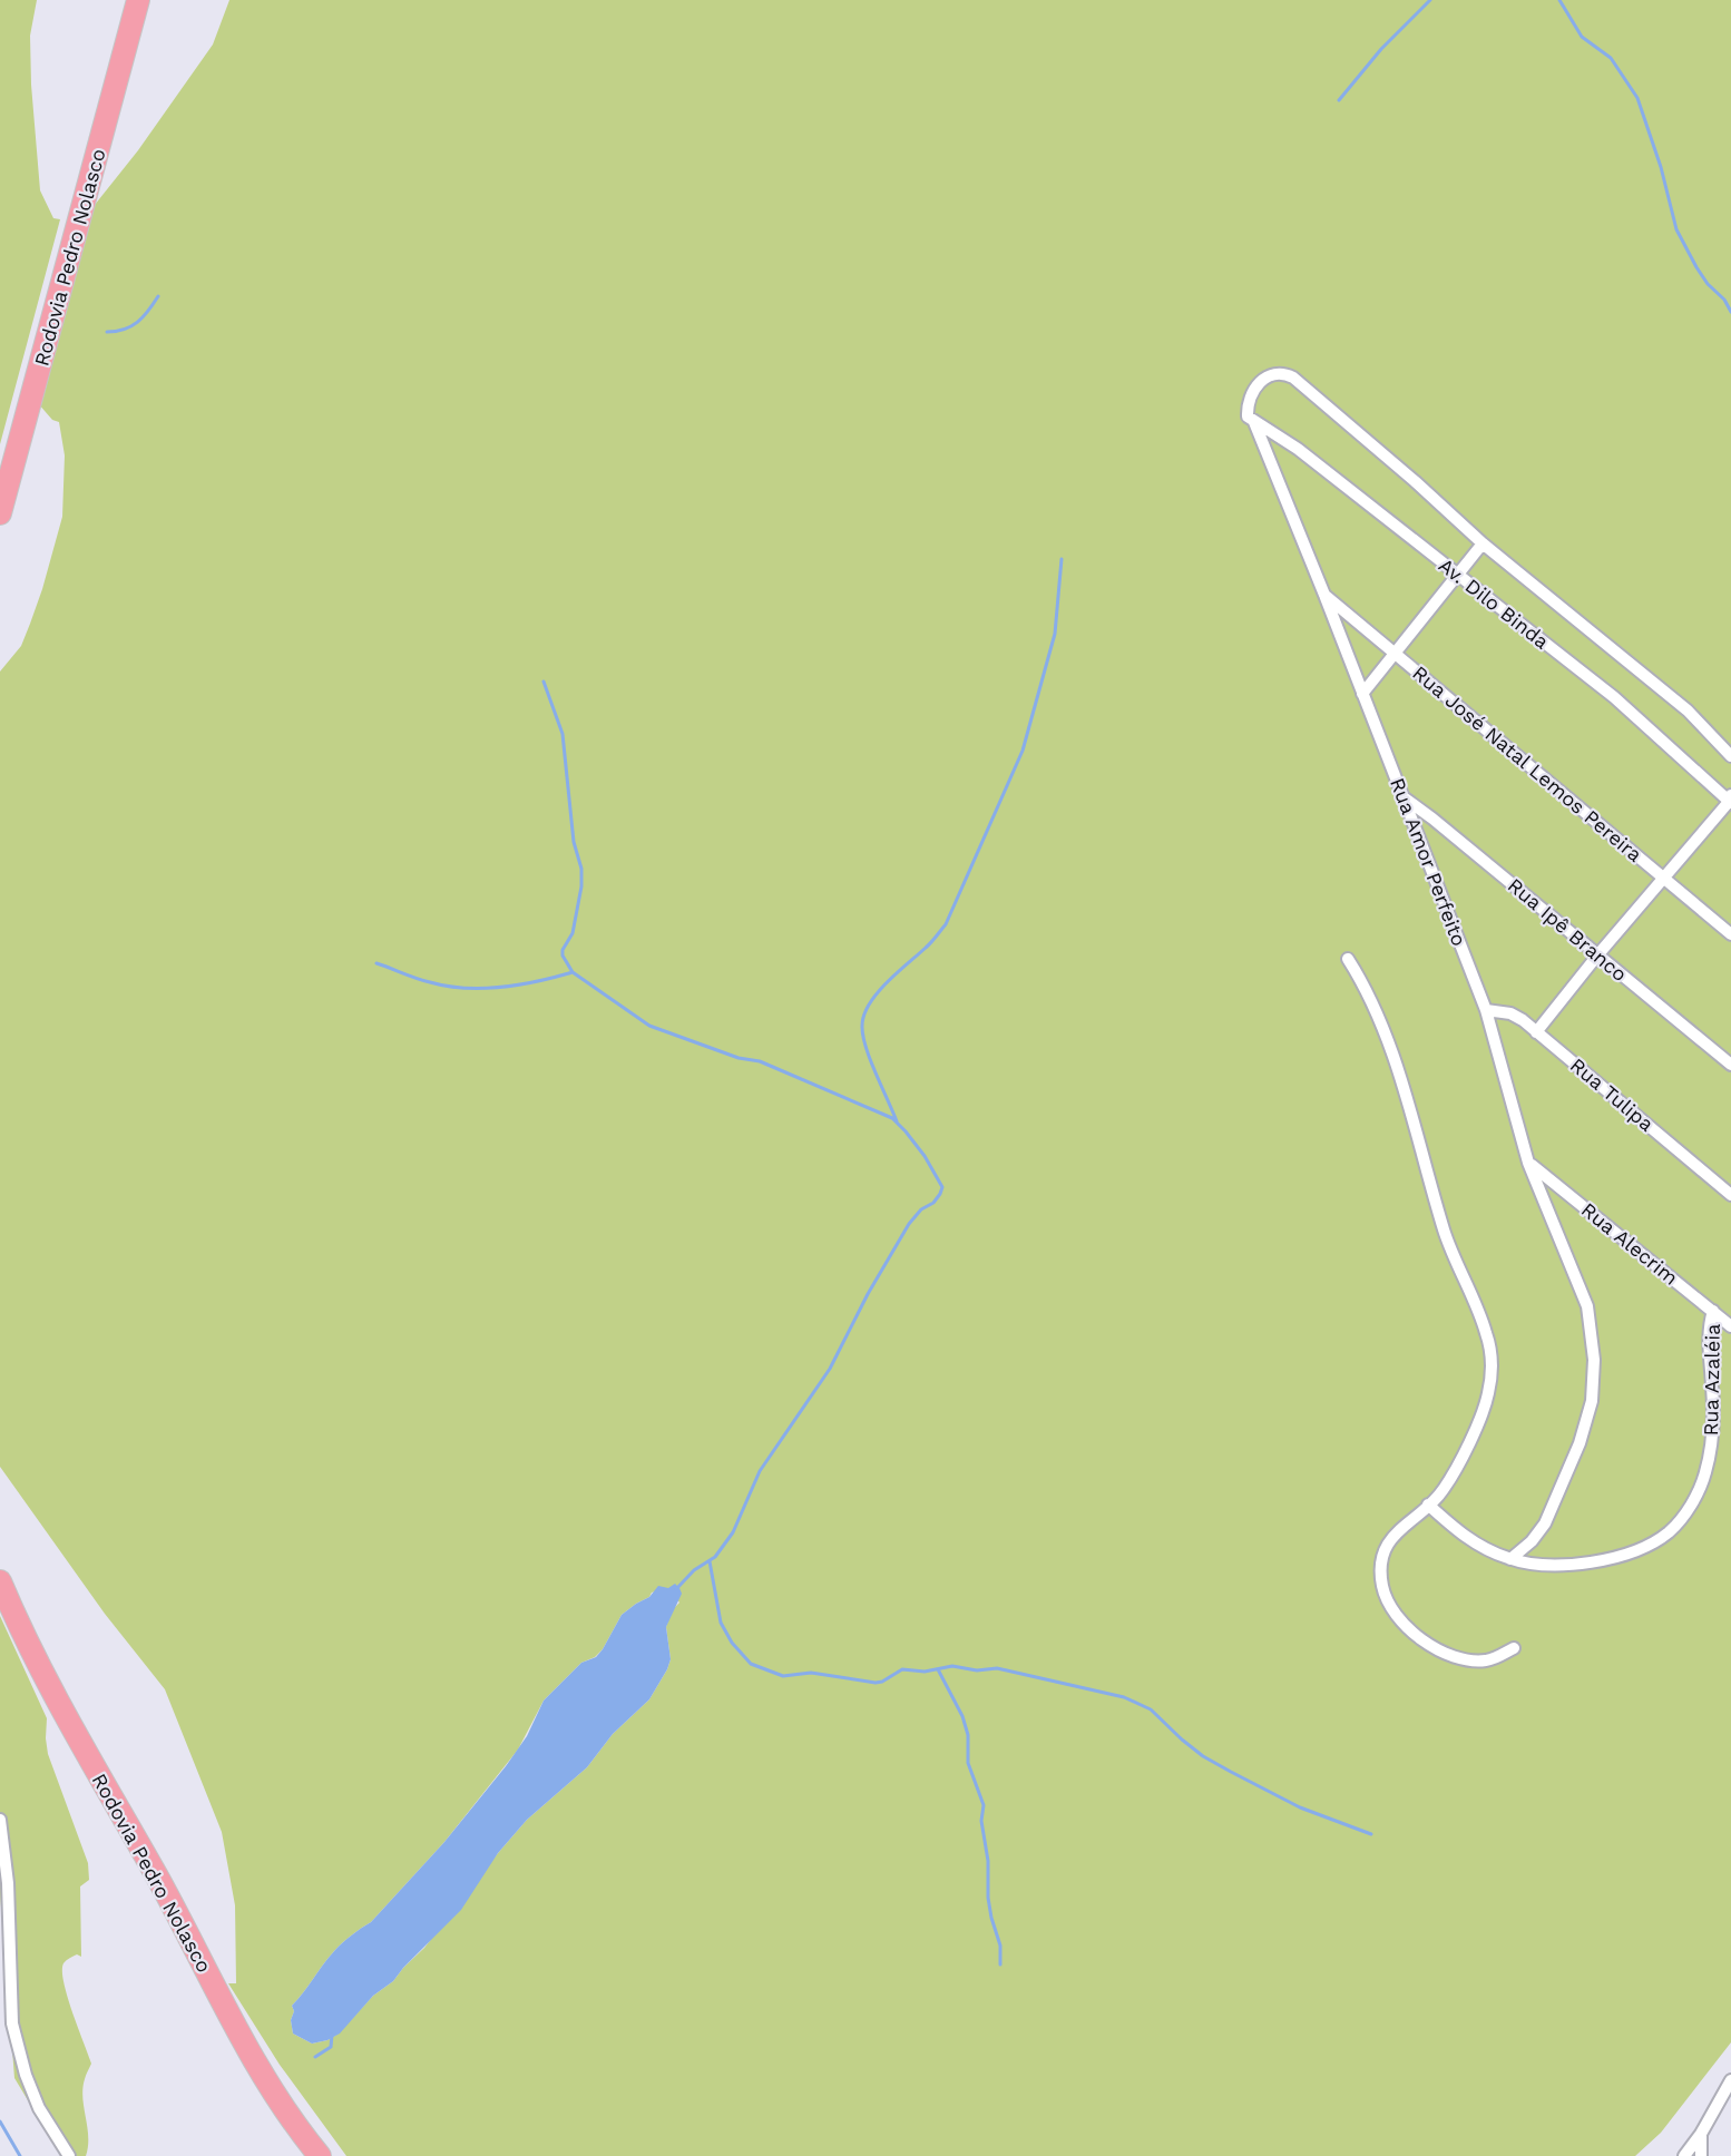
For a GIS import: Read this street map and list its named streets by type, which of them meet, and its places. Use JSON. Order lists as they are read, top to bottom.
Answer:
{
  "streets": {
    "highway": ["Rodovia Pedro Nolasco"],
    "street": [
      "Av. Dilo Binda",
      "Rua José Natal Lemos Pereira",
      "Rua Amor Perfeito",
      "Rua Ipê Branco",
      "Rua Tulipa",
      "Rua Alecrim",
      "Rua Azaléia"
    ]
  },
  "crossings": [
    ["Av. Dilo Binda", "Rua Amor Perfeito"],
    ["Rua José Natal Lemos Pereira", "Rua Amor Perfeito"],
    ["Rua Amor Perfeito", "Rua Ipê Branco"],
    ["Rua Amor Perfeito", "Rua Tulipa"],
    ["Rua Amor Perfeito", "Rua Alecrim"],
    ["Rua Amor Perfeito", "Rua Azaléia"],
    ["Rua Alecrim", "Rua Azaléia"]
  ]
}
